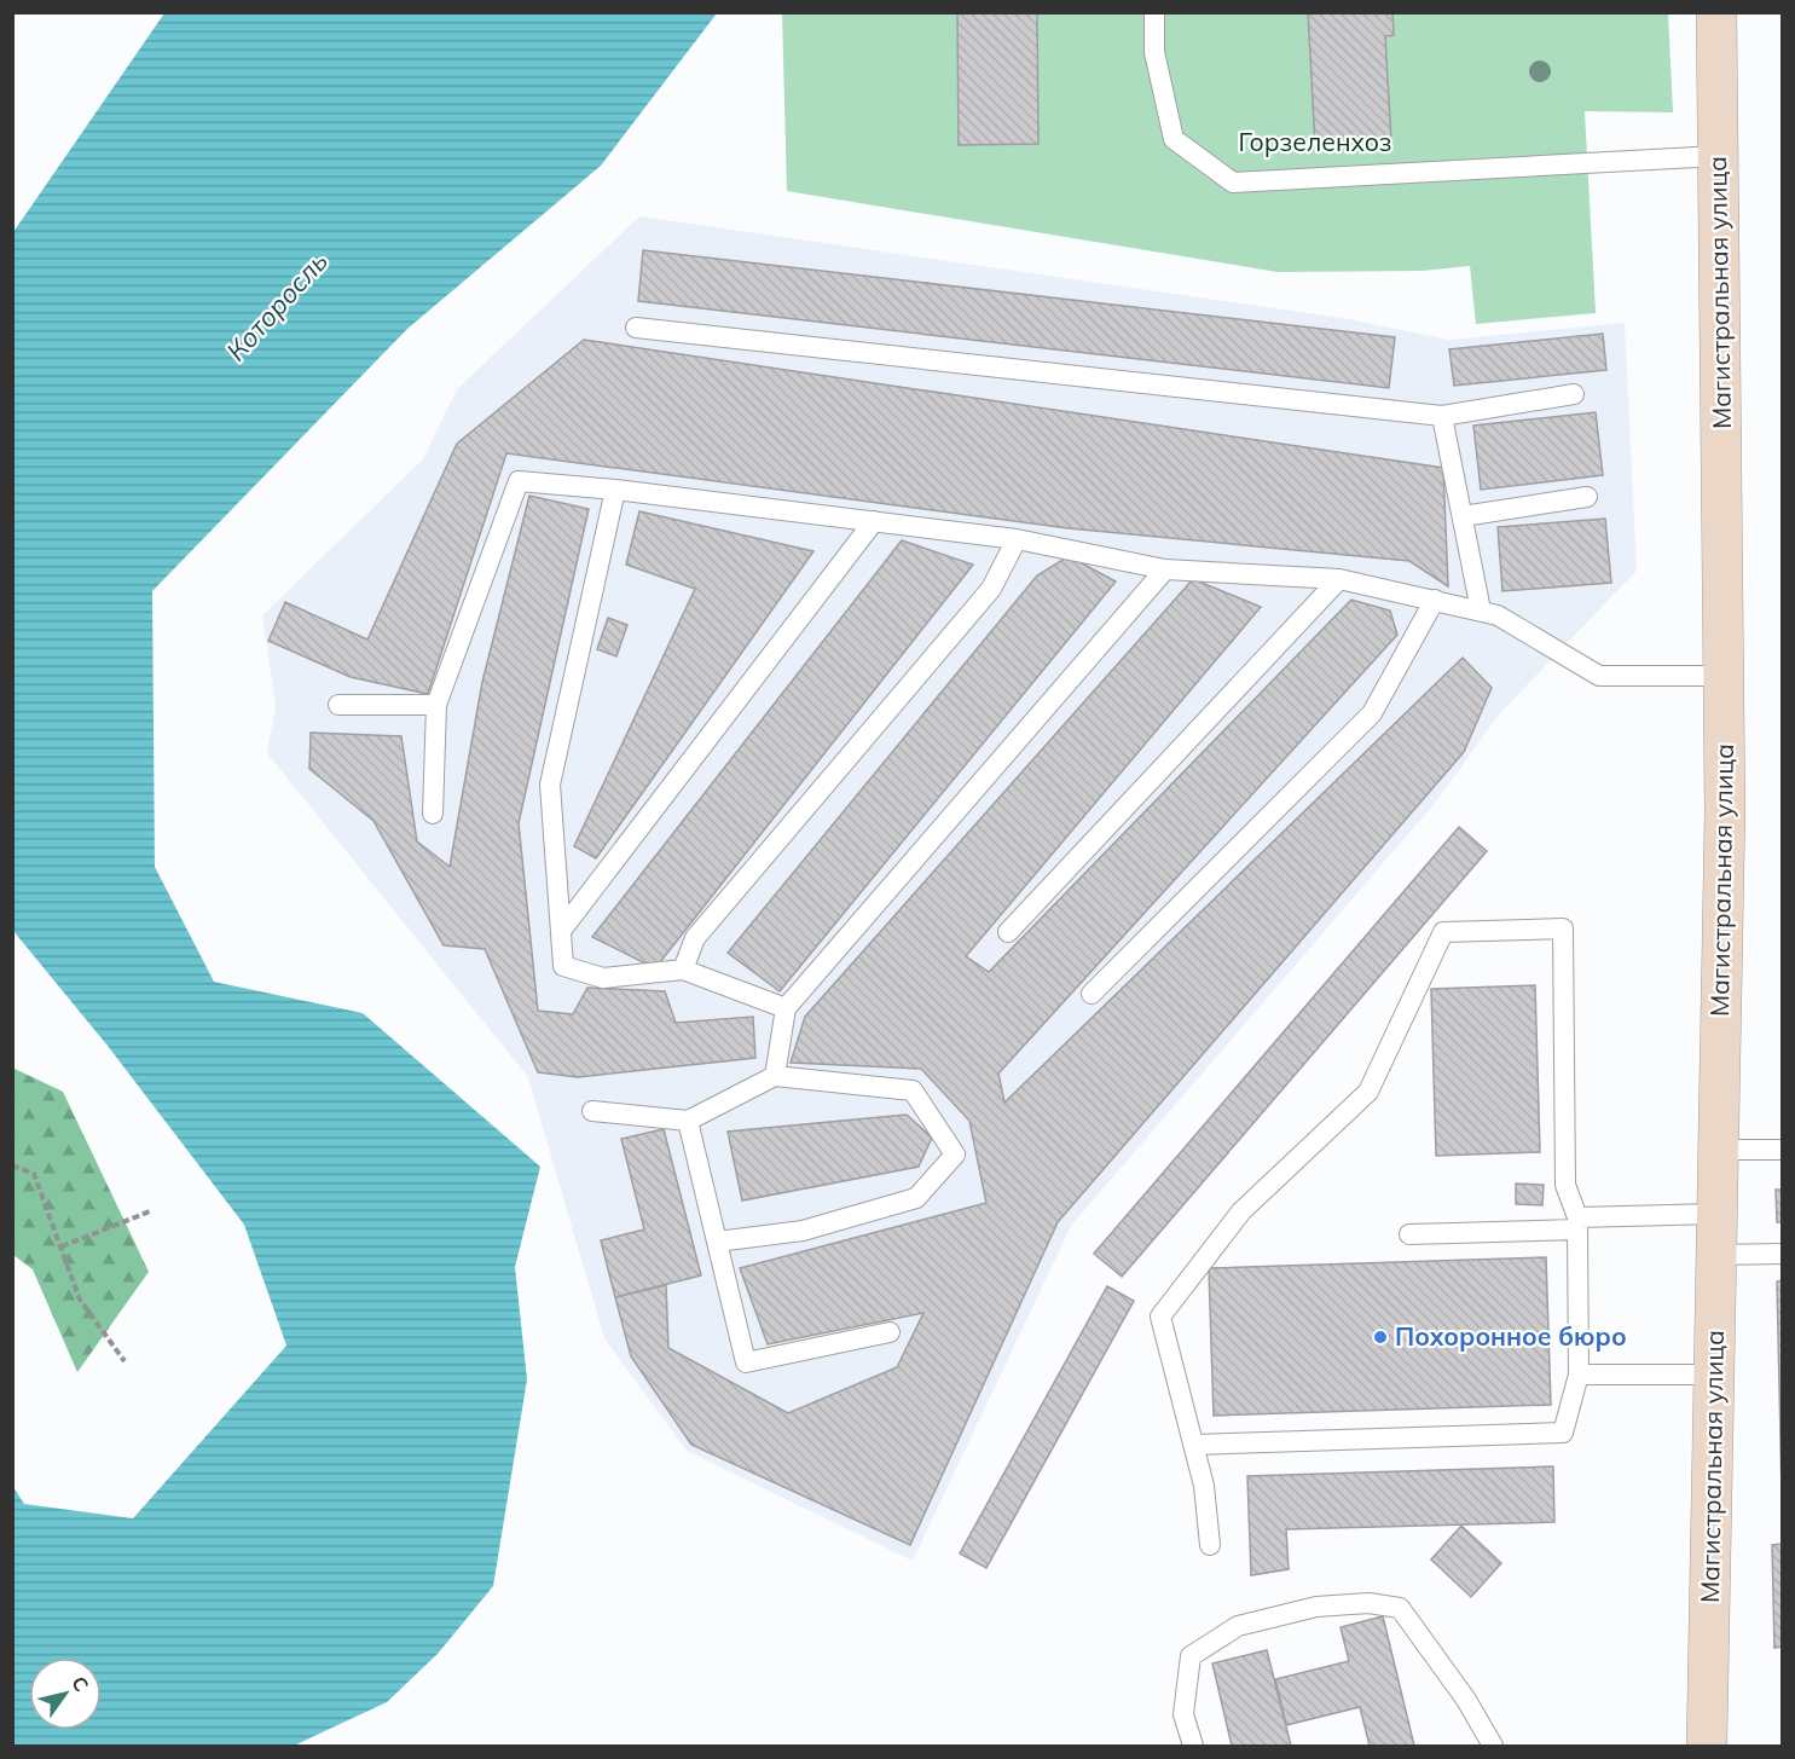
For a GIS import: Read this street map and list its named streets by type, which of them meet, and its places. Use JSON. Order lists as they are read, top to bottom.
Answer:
{
  "streets": {
    "main road": ["Магистральная улица"]
  },
  "water": ["Которосль"],
  "parks": ["Горзеленхоз"],
  "places": ["Похоронное бюро"],
  "north": "top right"
}
